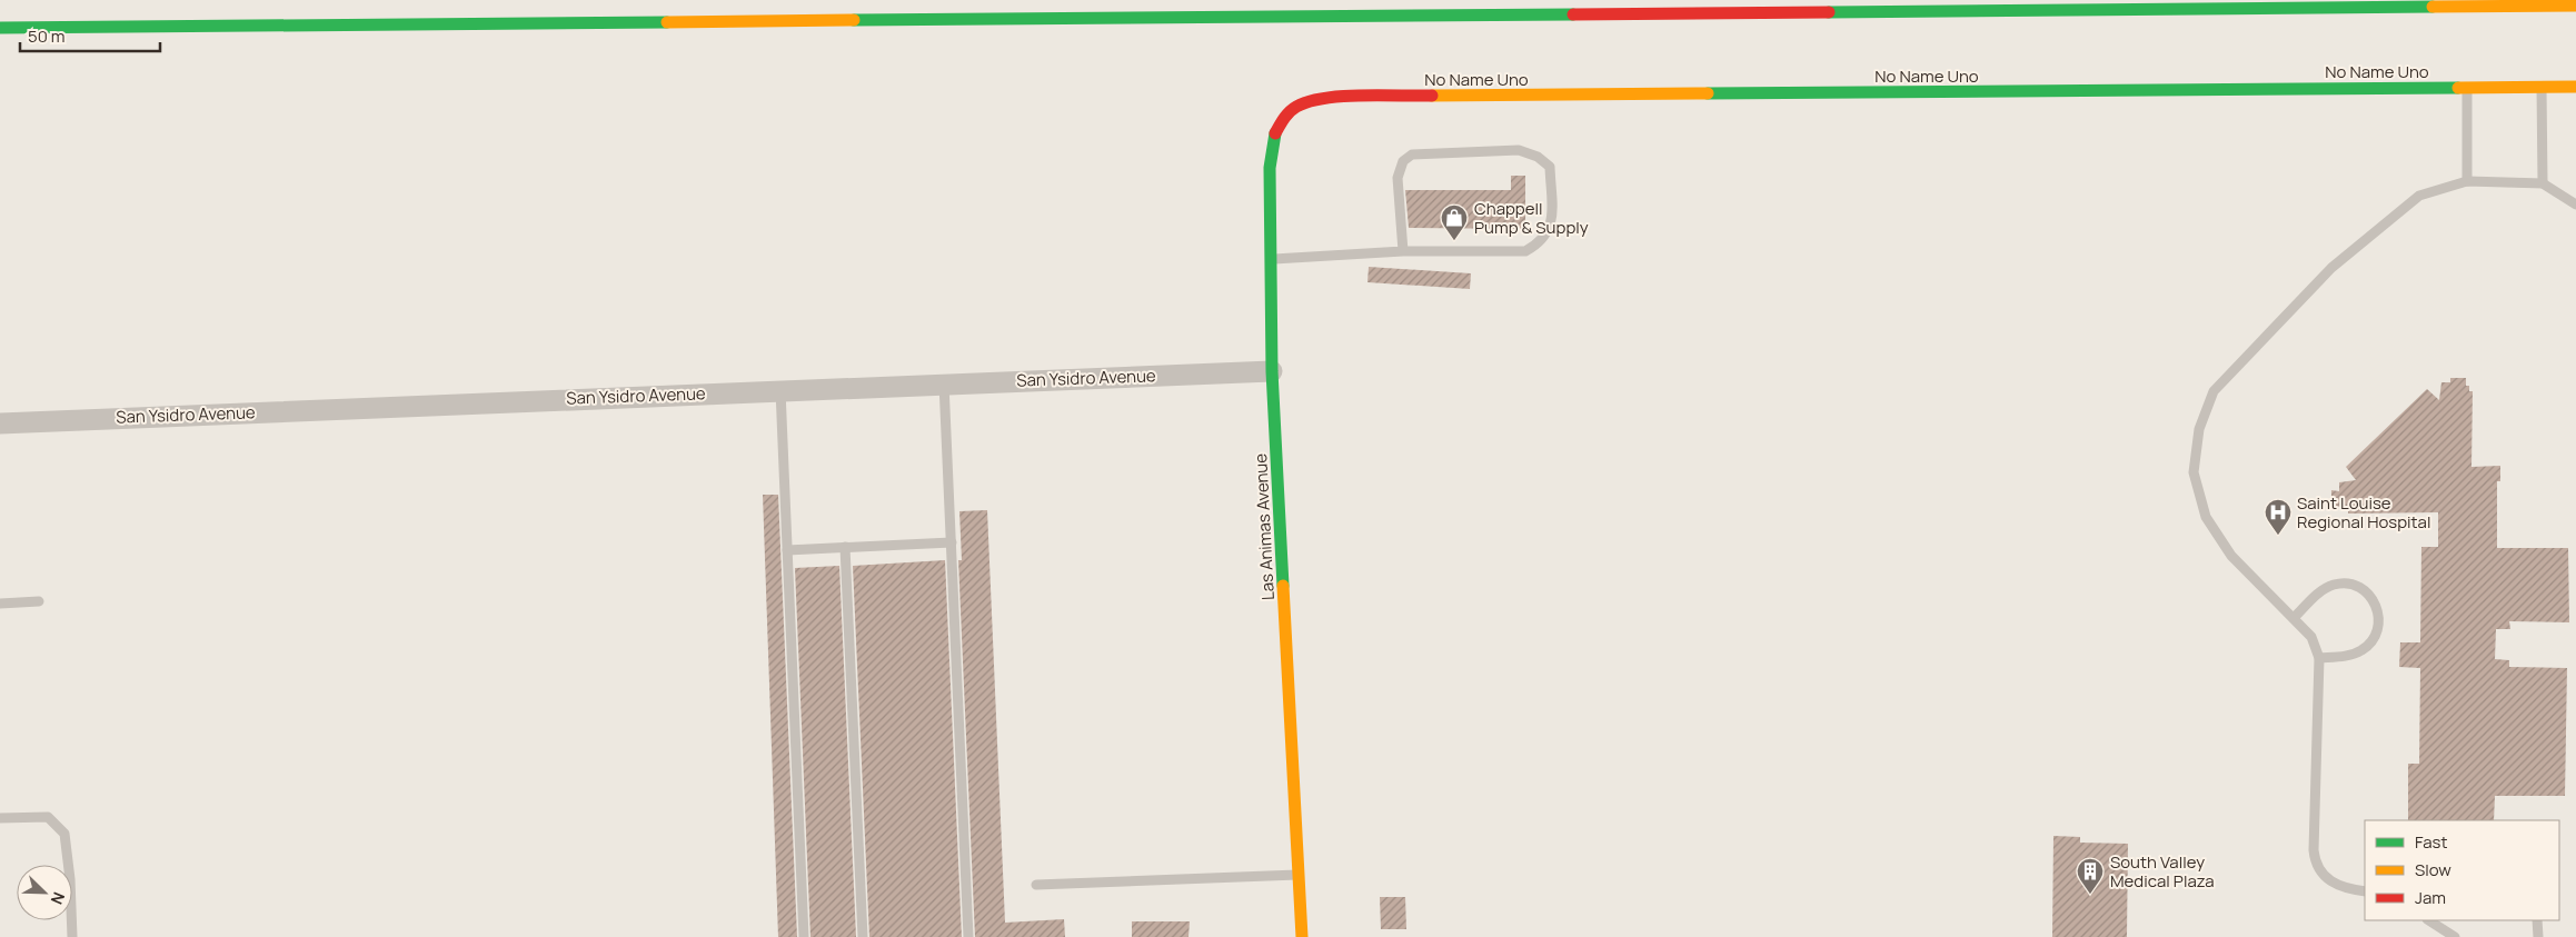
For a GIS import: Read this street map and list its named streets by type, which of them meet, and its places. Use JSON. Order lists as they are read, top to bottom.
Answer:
{
  "streets": {
    "main road": ["No Name Uno", "Las Animas Avenue"],
    "street": ["San Ysidro Avenue"]
  },
  "crossings": [
    ["No Name Uno", "Las Animas Avenue"],
    ["San Ysidro Avenue", "Las Animas Avenue"]
  ],
  "places": {
    "shop": ["Chappell Pump & Supply"],
    "hospital": ["Saint Louise Regional Hospital"],
    "building": ["South Valley Medical Plaza"]
  },
  "legend": ["Fast", "Slow", "Jam"],
  "scale_bar": "50 m",
  "north": "bottom right"
}
